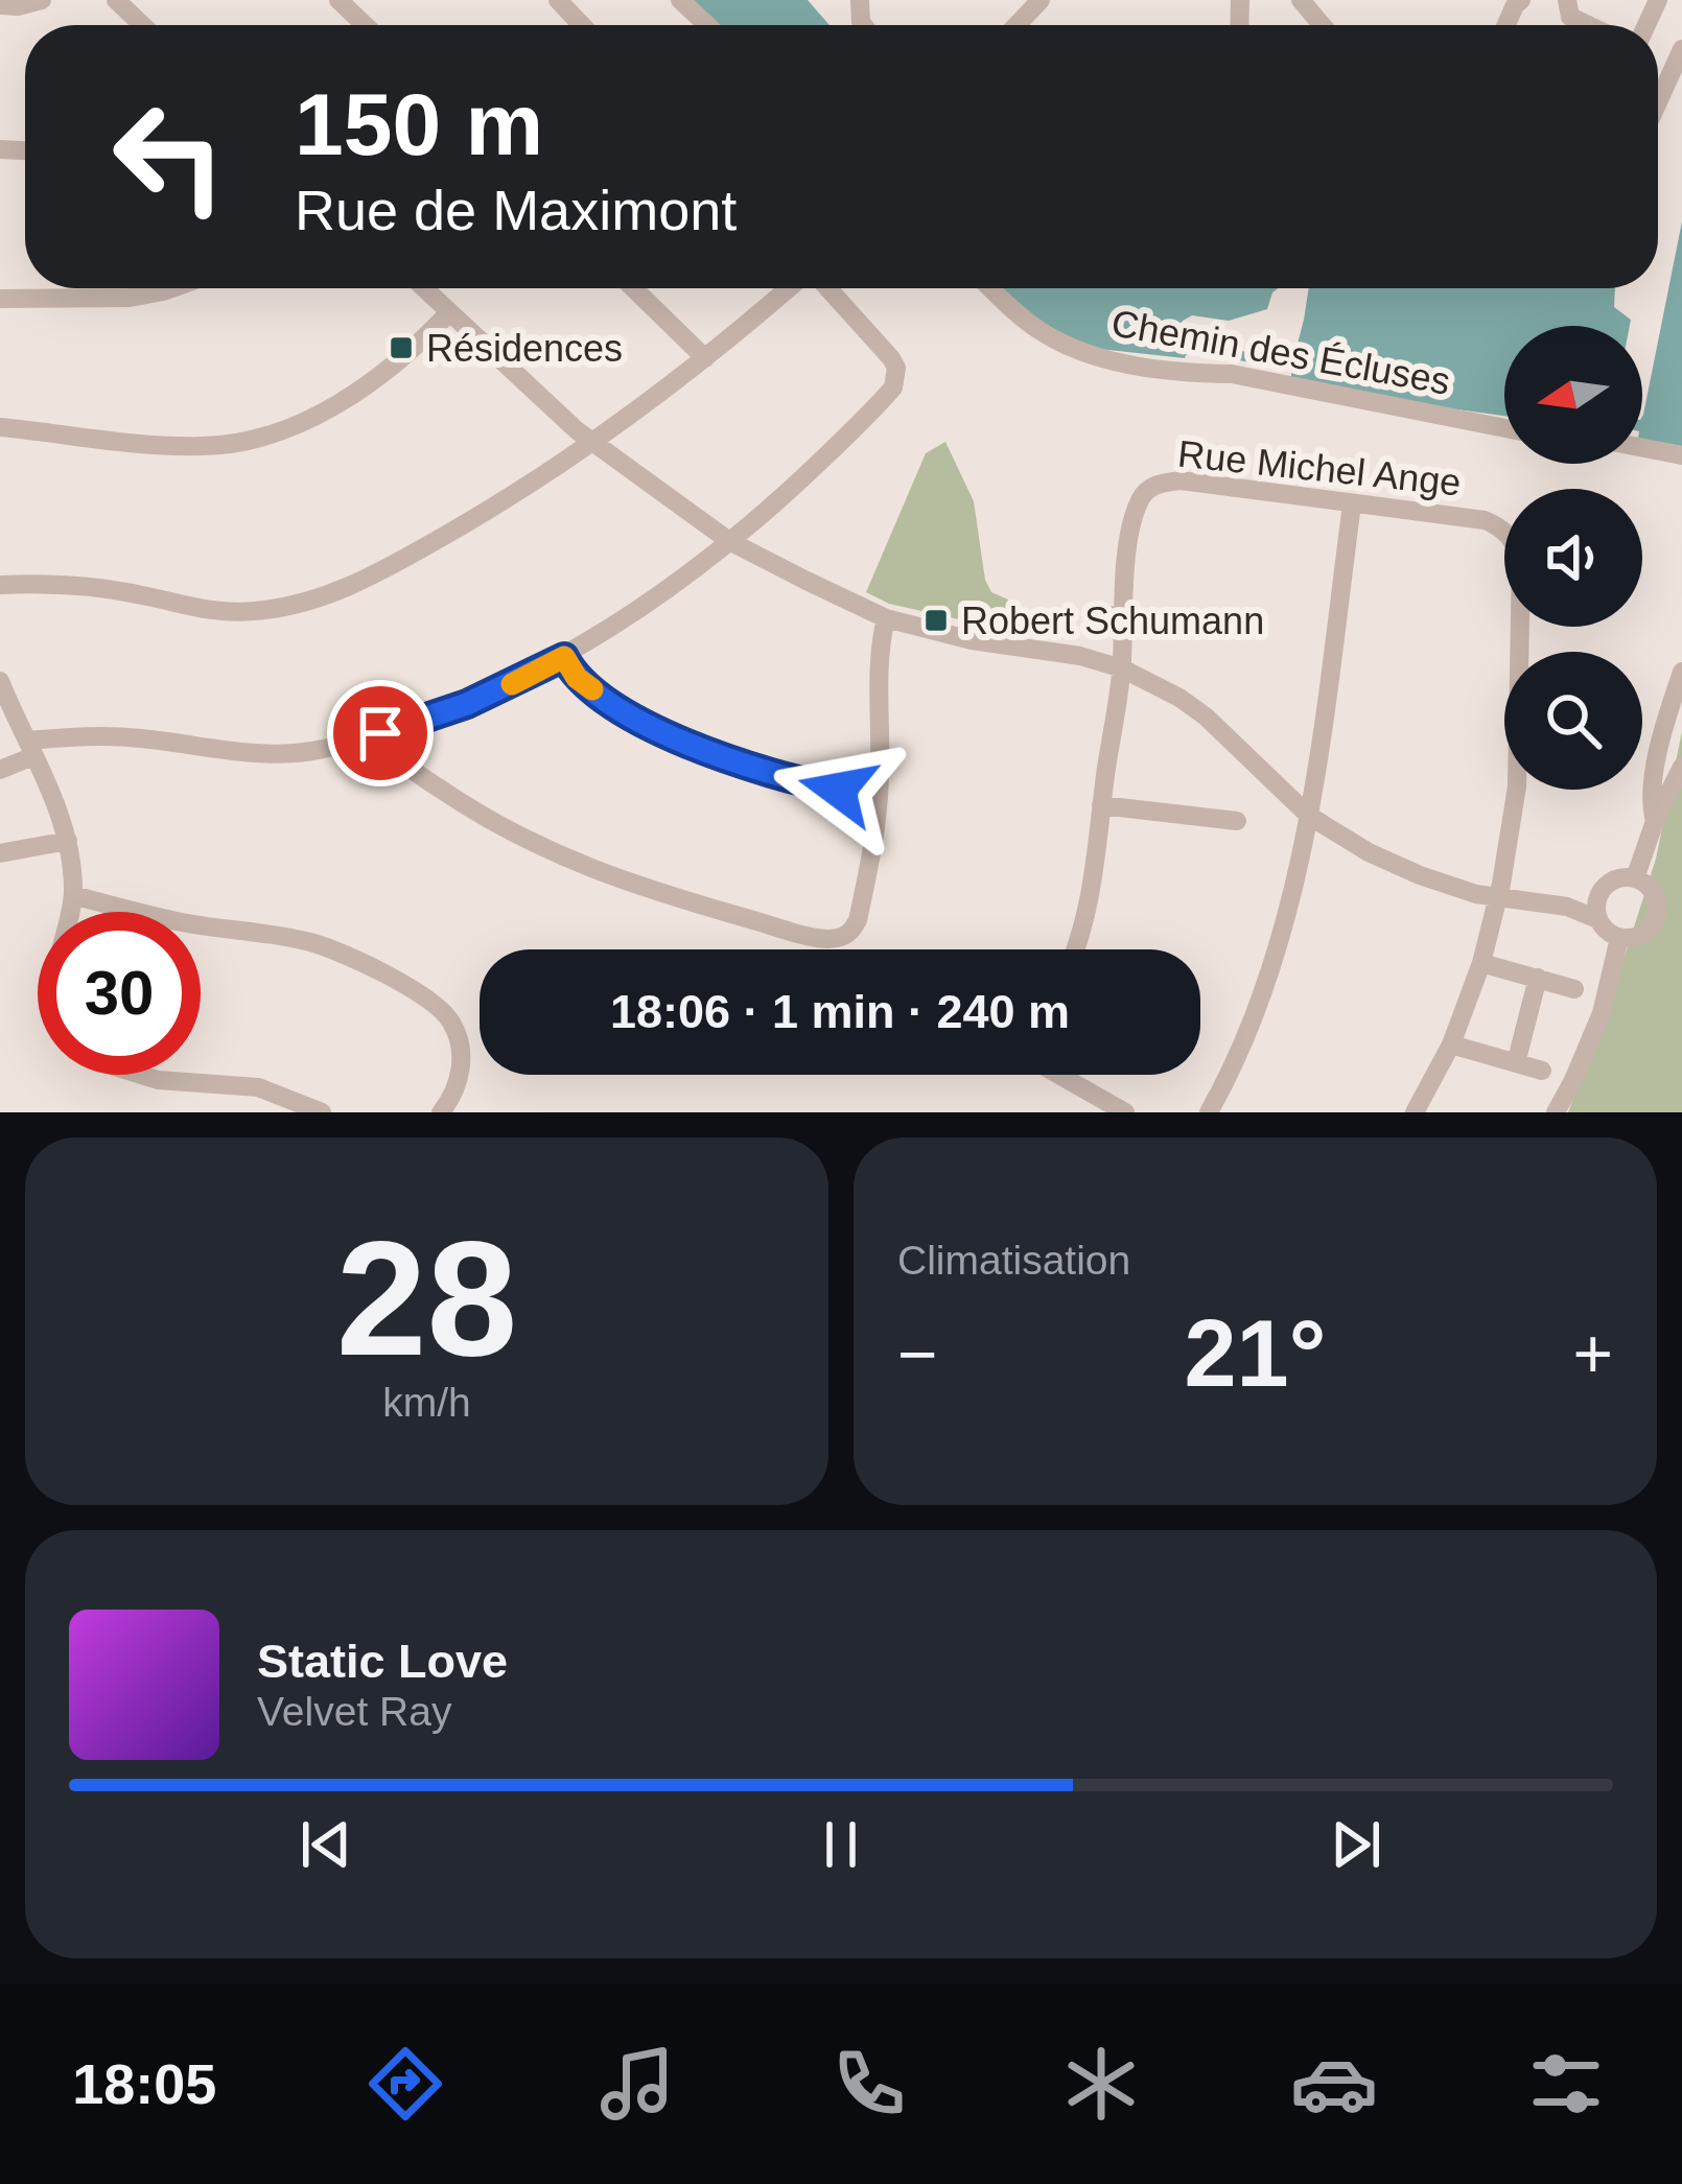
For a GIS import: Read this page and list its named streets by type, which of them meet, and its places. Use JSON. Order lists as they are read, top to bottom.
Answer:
{
  "streets": {
    "street": ["Chemin des Écluses", "Rue Michel Ange"]
  },
  "places": {
    "transit": ["Résidences", "Robert Schumann"]
  },
  "north": "left",
  "page": {
    "turn": ["150 m", "Rue de Maximont"],
    "limit": "30",
    "trip": "18:06 · 1 min · 240 m",
    "tile": [
      ["28", "km/h"],
      "Climatisation"
    ],
    "heat": ["−", "21°", "+"],
    "song": ["Static Love", "Velvet Ray"],
    "tabs": "18:05"
  }
}
